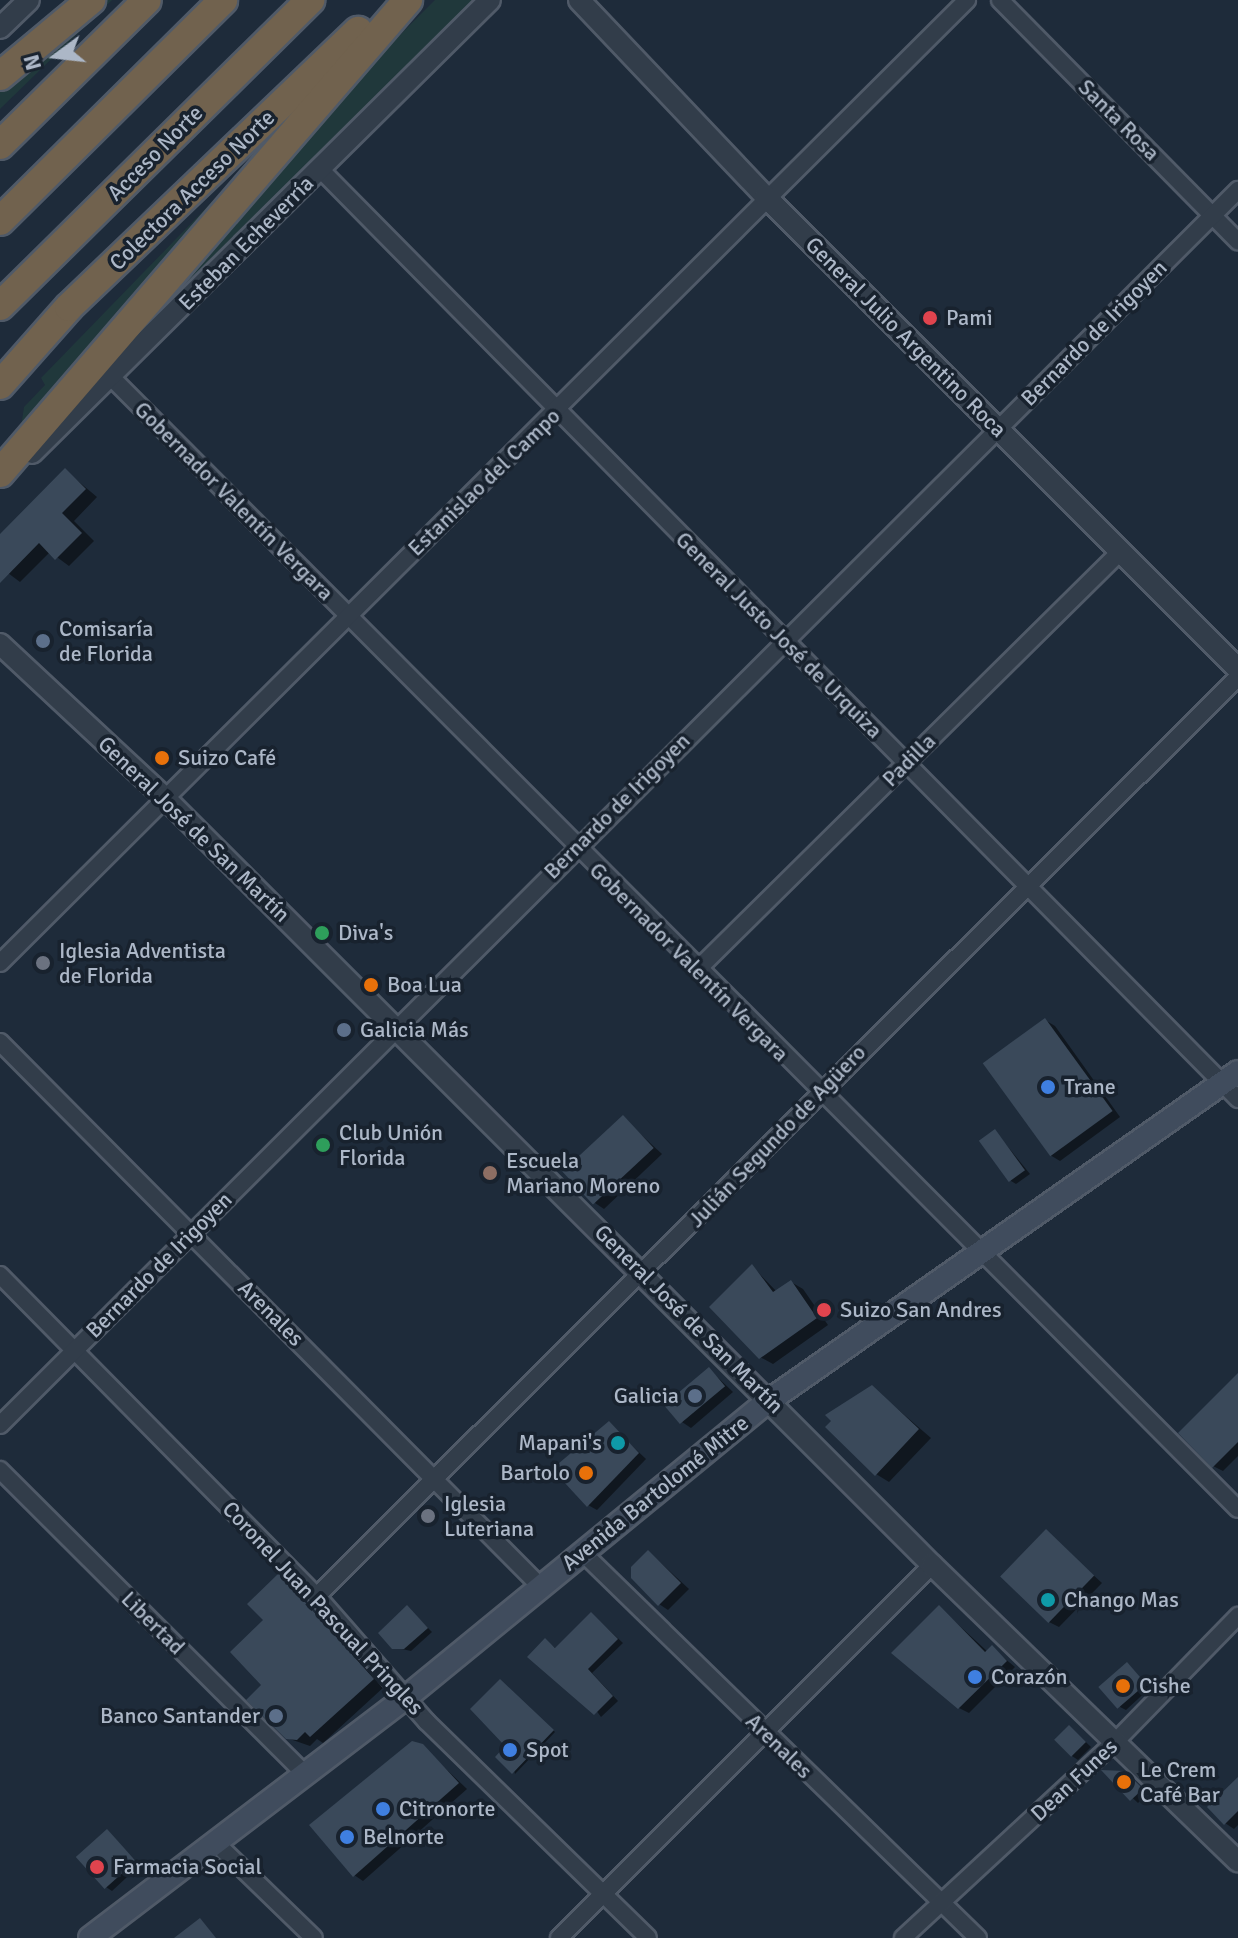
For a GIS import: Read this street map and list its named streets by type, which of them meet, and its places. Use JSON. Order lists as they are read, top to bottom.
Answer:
{
  "streets": {
    "highway": ["Acceso Norte", "Colectora Acceso Norte"],
    "main road": ["Avenida Bartolomé Mitre"],
    "street": [
      "Santa Rosa",
      "Esteban Echeverría",
      "Bernardo de Irigoyen",
      "General Julio Argentino Roca",
      "Estanislao del Campo",
      "Gobernador Valentín Vergara",
      "General Justo José de Urquiza",
      "Padilla",
      "General José de San Martín",
      "Julián Segundo de Agüero",
      "Arenales",
      "Coronel Juan Pascual Pringles",
      "Libertad",
      "Dean Funes"
    ]
  },
  "crossings": [
    ["Santa Rosa", "Bernardo de Irigoyen"],
    ["Esteban Echeverría", "Gobernador Valentín Vergara"],
    ["Esteban Echeverría", "General Justo José de Urquiza"],
    ["Bernardo de Irigoyen", "General Julio Argentino Roca"],
    ["Bernardo de Irigoyen", "Gobernador Valentín Vergara"],
    ["Bernardo de Irigoyen", "General Justo José de Urquiza"],
    ["Bernardo de Irigoyen", "General José de San Martín"],
    ["Bernardo de Irigoyen", "Arenales"],
    ["Bernardo de Irigoyen", "Coronel Juan Pascual Pringles"],
    ["General Julio Argentino Roca", "Estanislao del Campo"],
    ["General Julio Argentino Roca", "Padilla"],
    ["Estanislao del Campo", "Gobernador Valentín Vergara"],
    ["Estanislao del Campo", "General Justo José de Urquiza"],
    ["Estanislao del Campo", "General José de San Martín"],
    ["Gobernador Valentín Vergara", "Padilla"],
    ["Gobernador Valentín Vergara", "Julián Segundo de Agüero"],
    ["Gobernador Valentín Vergara", "Avenida Bartolomé Mitre"],
    ["General Justo José de Urquiza", "Padilla"],
    ["General Justo José de Urquiza", "Julián Segundo de Agüero"],
    ["General Justo José de Urquiza", "Avenida Bartolomé Mitre"],
    ["General José de San Martín", "Julián Segundo de Agüero"],
    ["General José de San Martín", "Avenida Bartolomé Mitre"],
    ["General José de San Martín", "Dean Funes"],
    ["Julián Segundo de Agüero", "Arenales"],
    ["Julián Segundo de Agüero", "Coronel Juan Pascual Pringles"],
    ["Arenales", "Avenida Bartolomé Mitre"],
    ["Arenales", "Dean Funes"],
    ["Avenida Bartolomé Mitre", "Coronel Juan Pascual Pringles"],
    ["Avenida Bartolomé Mitre", "Libertad"]
  ],
  "places": [
    "Pami",
    "Comisaría de Florida",
    "Suizo Café",
    "Diva's",
    "Iglesia Adventista de Florida",
    "Boa Lua",
    "Galicia Más",
    "Trane",
    "Club Unión Florida",
    "Escuela Mariano Moreno",
    "Suizo San Andres",
    "Galicia",
    "Mapani's",
    "Bartolo",
    "Iglesia Luteriana",
    "Chango Mas",
    "Corazón",
    "Cishe",
    "Banco Santander",
    "Spot",
    "Le Crem Café Bar",
    "Citronorte",
    "Belnorte",
    "Farmacia Social"
  ],
  "north": "left"
}
